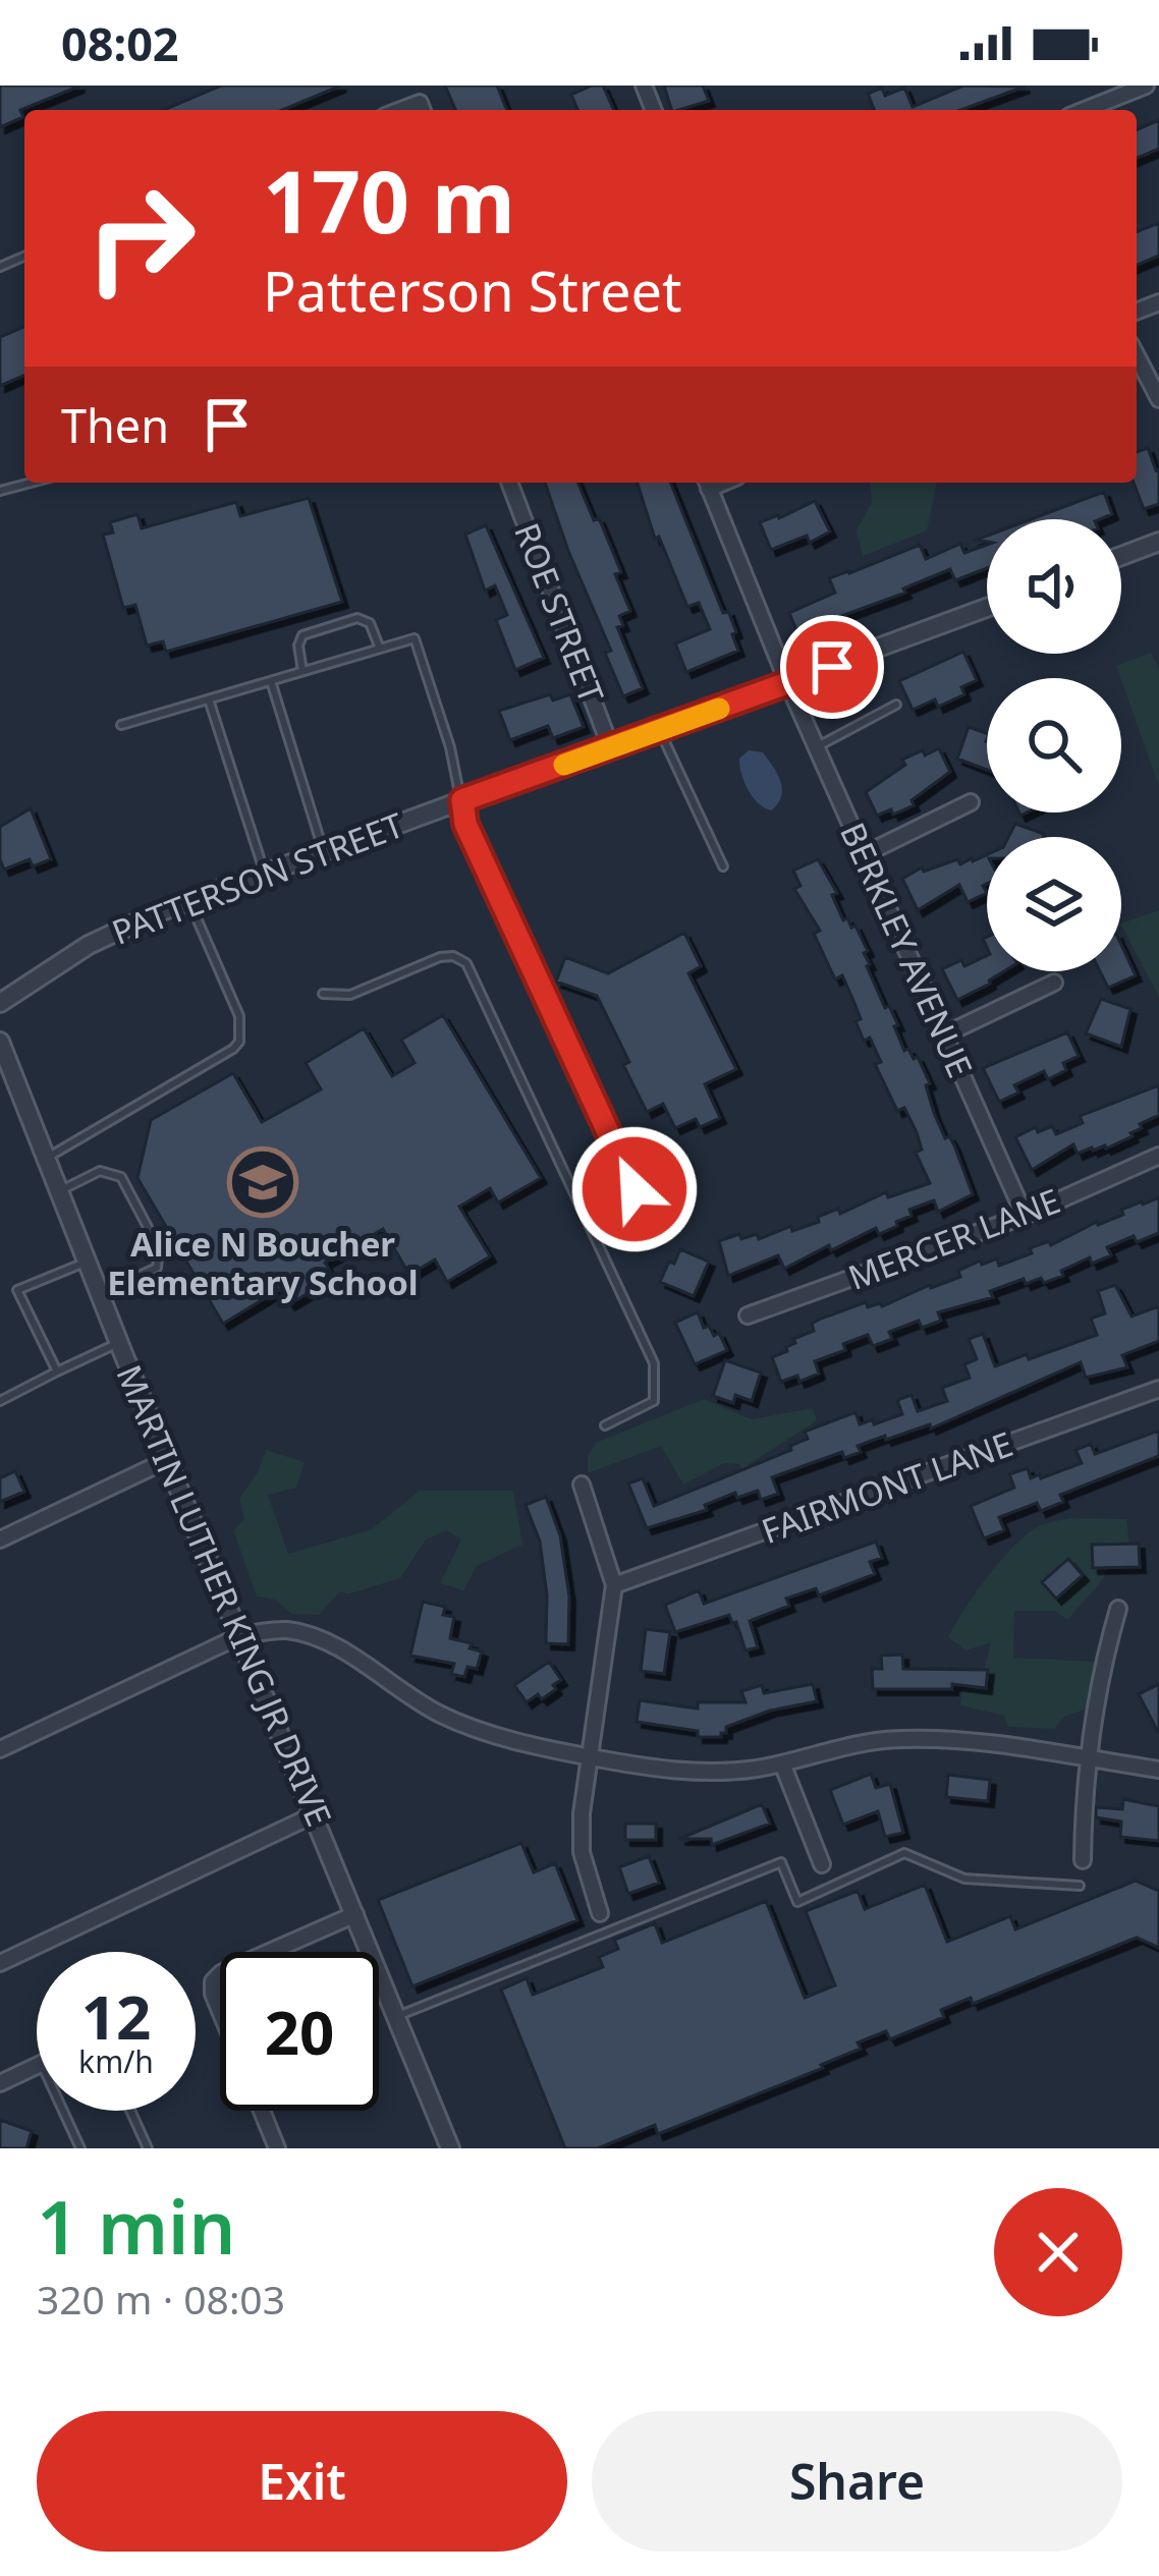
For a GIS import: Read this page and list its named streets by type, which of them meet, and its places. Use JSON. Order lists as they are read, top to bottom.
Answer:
{
  "streets": {
    "street": [
      "ROE STREET",
      "PATTERSON STREET",
      "BERKLEY AVENUE",
      "MERCER LANE",
      "FAIRMONT LANE",
      "MARTIN LUTHER KING JR DRIVE"
    ]
  },
  "crossings": [
    ["ROE STREET", "PATTERSON STREET"],
    ["PATTERSON STREET", "BERKLEY AVENUE"],
    ["BERKLEY AVENUE", "MERCER LANE"]
  ],
  "places": {
    "school or university": ["Alice N Boucher Elementary School"]
  },
  "page": {
    "status": "08:02",
    "turn": ["170 m", "Patterson Street"],
    "then": "Then",
    "speed": "12 km/h",
    "limit": "20",
    "heading": ["1 min", "320 m · 08:03"],
    "buttons": ["Exit", "Share"]
  }
}
